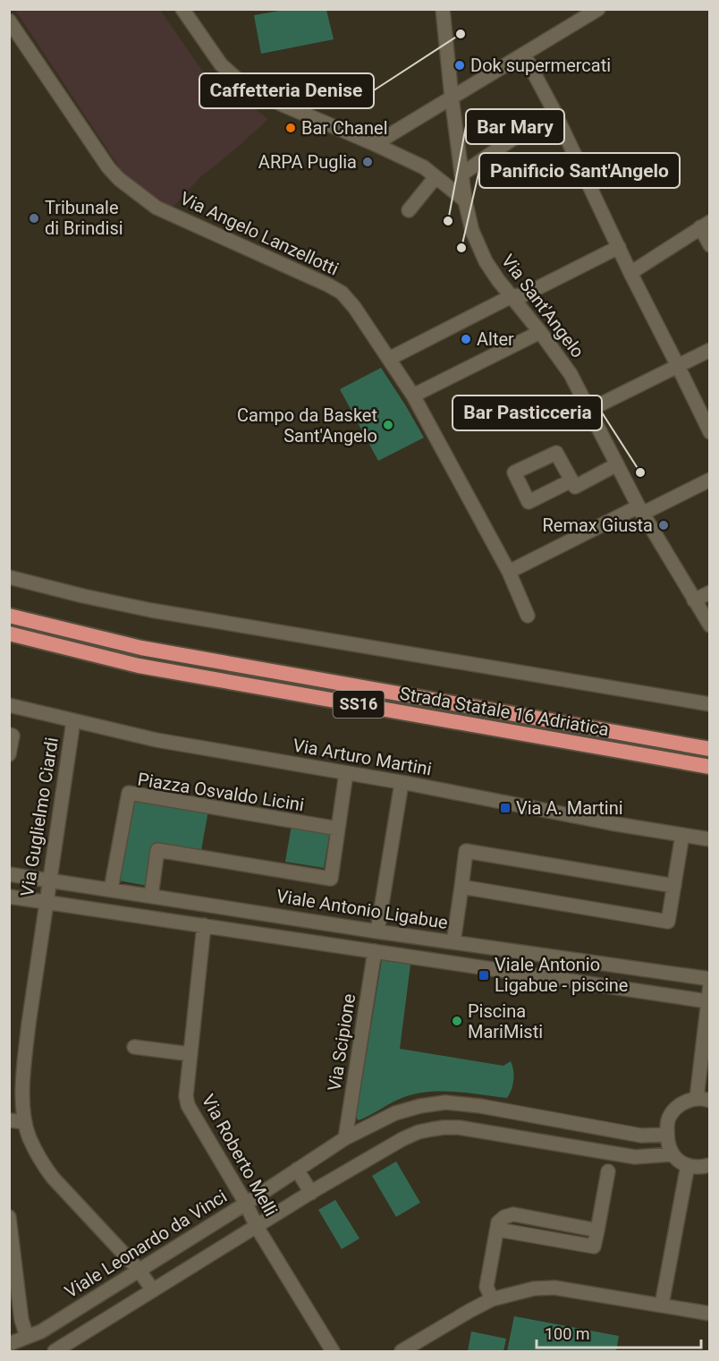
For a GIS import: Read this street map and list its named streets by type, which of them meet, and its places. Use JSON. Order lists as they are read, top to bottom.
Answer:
{
  "streets": {
    "highway": ["SS16", "Strada Statale 16 Adriatica"],
    "street": [
      "Via Angelo Lanzellotti",
      "Via Sant'Angelo",
      "Via Arturo Martini",
      "Piazza Osvaldo Licini",
      "Via Guglielmo Ciardi",
      "Viale Antonio Ligabue",
      "Via Scipione",
      "Via Roberto Melli",
      "Viale Leonardo da Vinci"
    ]
  },
  "crossings": [
    ["Via Arturo Martini", "Via Guglielmo Ciardi"],
    ["Piazza Osvaldo Licini", "Viale Antonio Ligabue"],
    ["Via Guglielmo Ciardi", "Viale Antonio Ligabue"],
    ["Via Guglielmo Ciardi", "Viale Leonardo da Vinci"],
    ["Via Scipione", "Viale Leonardo da Vinci"],
    ["Via Roberto Melli", "Viale Leonardo da Vinci"]
  ],
  "places": {
    "other": [
      "Caffetteria Denise",
      "Dok supermercati",
      "Bar Chanel",
      "ARPA Puglia",
      "Tribunale di Brindisi",
      "Bar Mary",
      "Panificio Sant'Angelo",
      "Alter",
      "Campo da Basket Sant'Angelo",
      "Bar Pasticceria",
      "Remax Giusta",
      "Piscina MariMisti"
    ],
    "transit": ["Via A. Martini", "Viale Antonio Ligabue - piscine"]
  },
  "scale_bar": "100 m"
}
